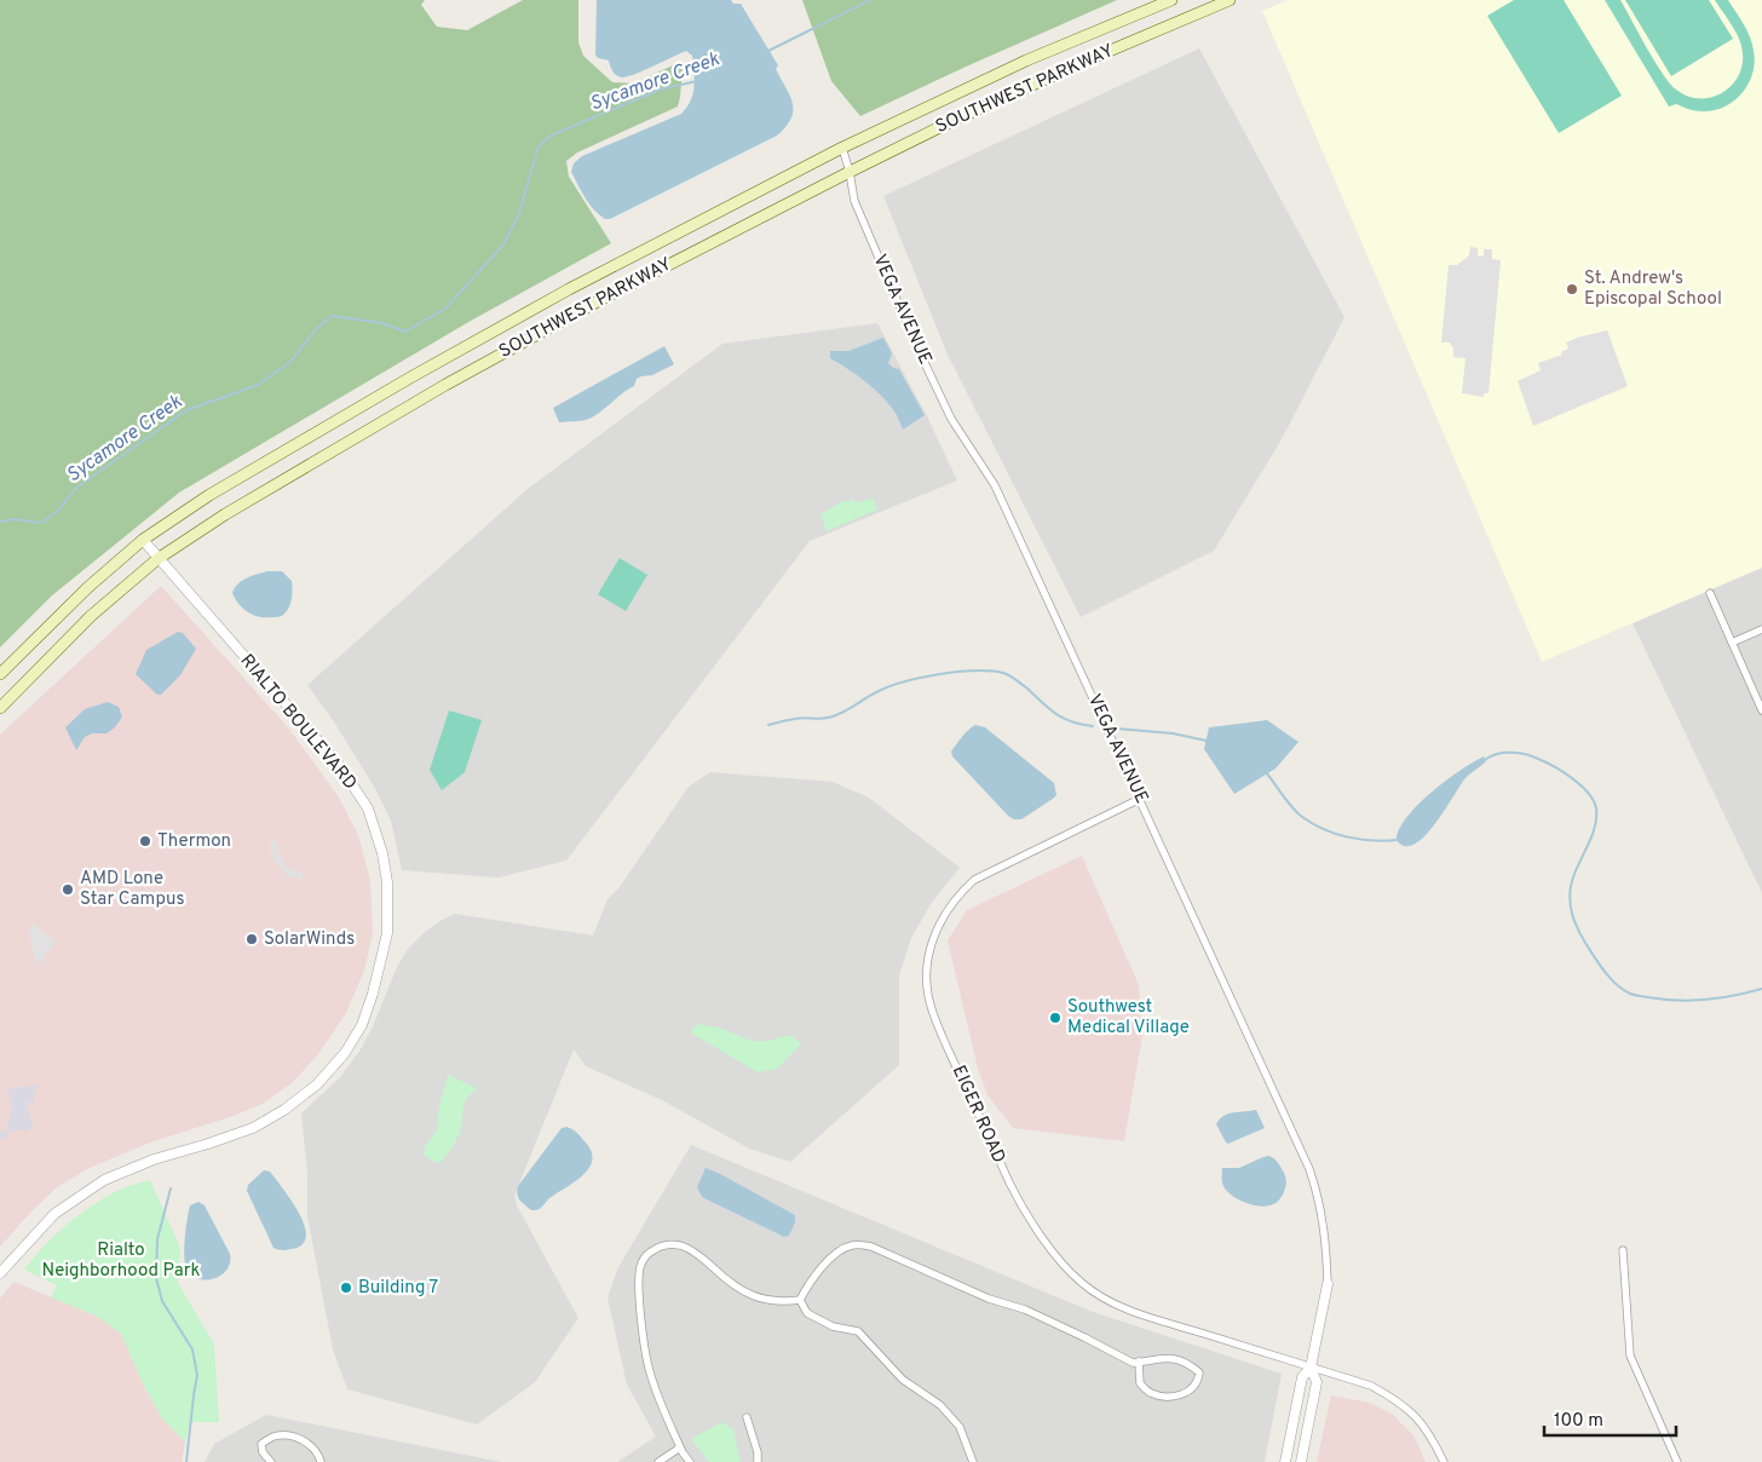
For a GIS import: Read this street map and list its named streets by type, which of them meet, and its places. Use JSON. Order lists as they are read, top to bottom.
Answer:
{
  "streets": {
    "main road": ["SOUTHWEST PARKWAY"],
    "street": ["VEGA AVENUE", "RIALTO BOULEVARD", "EIGER ROAD"]
  },
  "crossings": [
    ["SOUTHWEST PARKWAY", "VEGA AVENUE"],
    ["SOUTHWEST PARKWAY", "RIALTO BOULEVARD"],
    ["VEGA AVENUE", "EIGER ROAD"]
  ],
  "water": ["Sycamore Creek"],
  "parks": ["Rialto Neighborhood Park"],
  "places": [
    "St. Andrew's Episcopal School",
    "Thermon",
    "AMD Lone Star Campus",
    "SolarWinds",
    "Southwest Medical Village",
    "Building 7"
  ],
  "scale_bar": "100 m"
}
